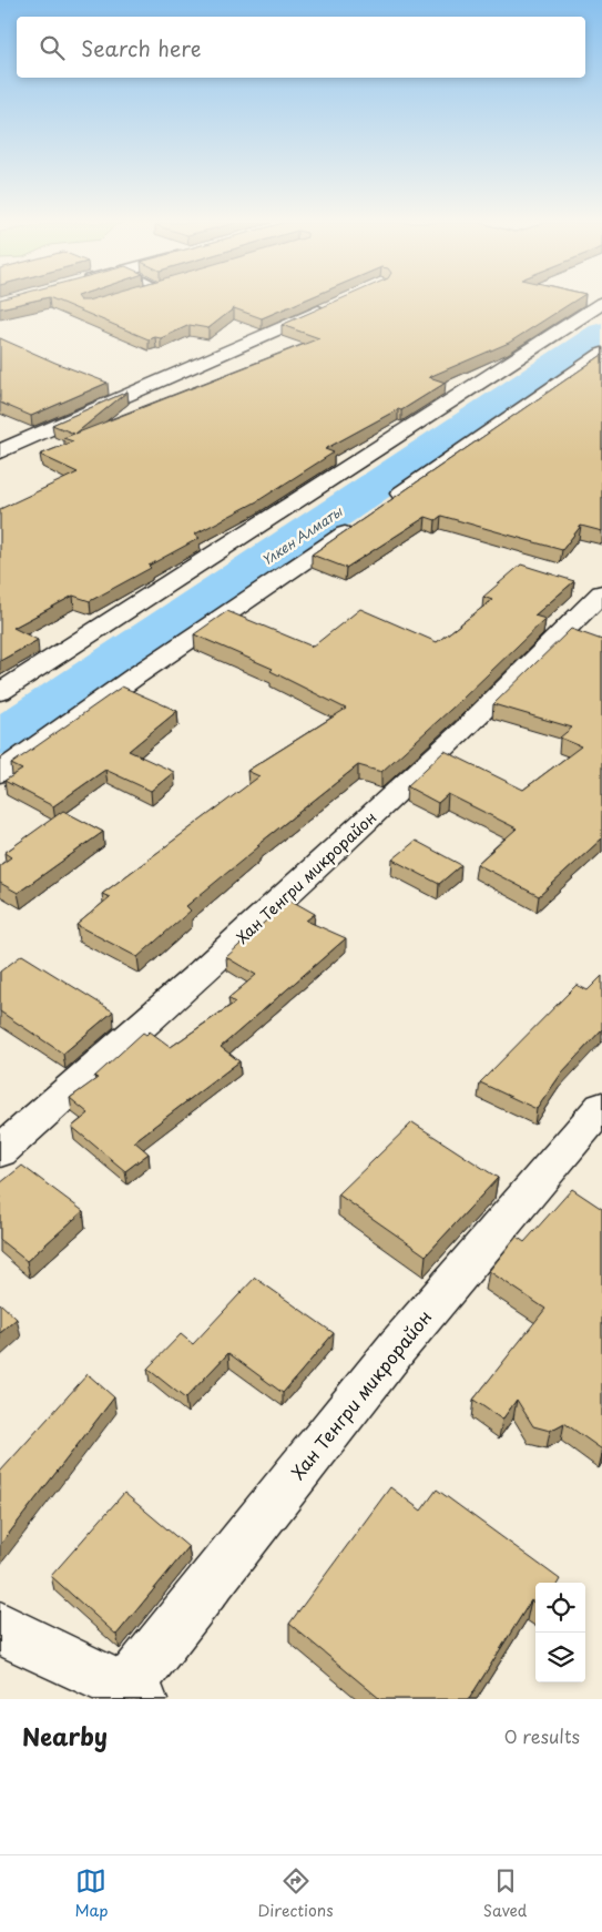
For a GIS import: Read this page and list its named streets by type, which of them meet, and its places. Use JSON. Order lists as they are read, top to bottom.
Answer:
{
  "streets": {
    "street": ["Хан Тенгри микрорайон"]
  },
  "water": ["Үлкен Алматы"],
  "page": {
    "search": "Search here",
    "heading": ["Nearby", "0 results"],
    "nav": ["Map", "Directions", "Saved"]
  }
}
